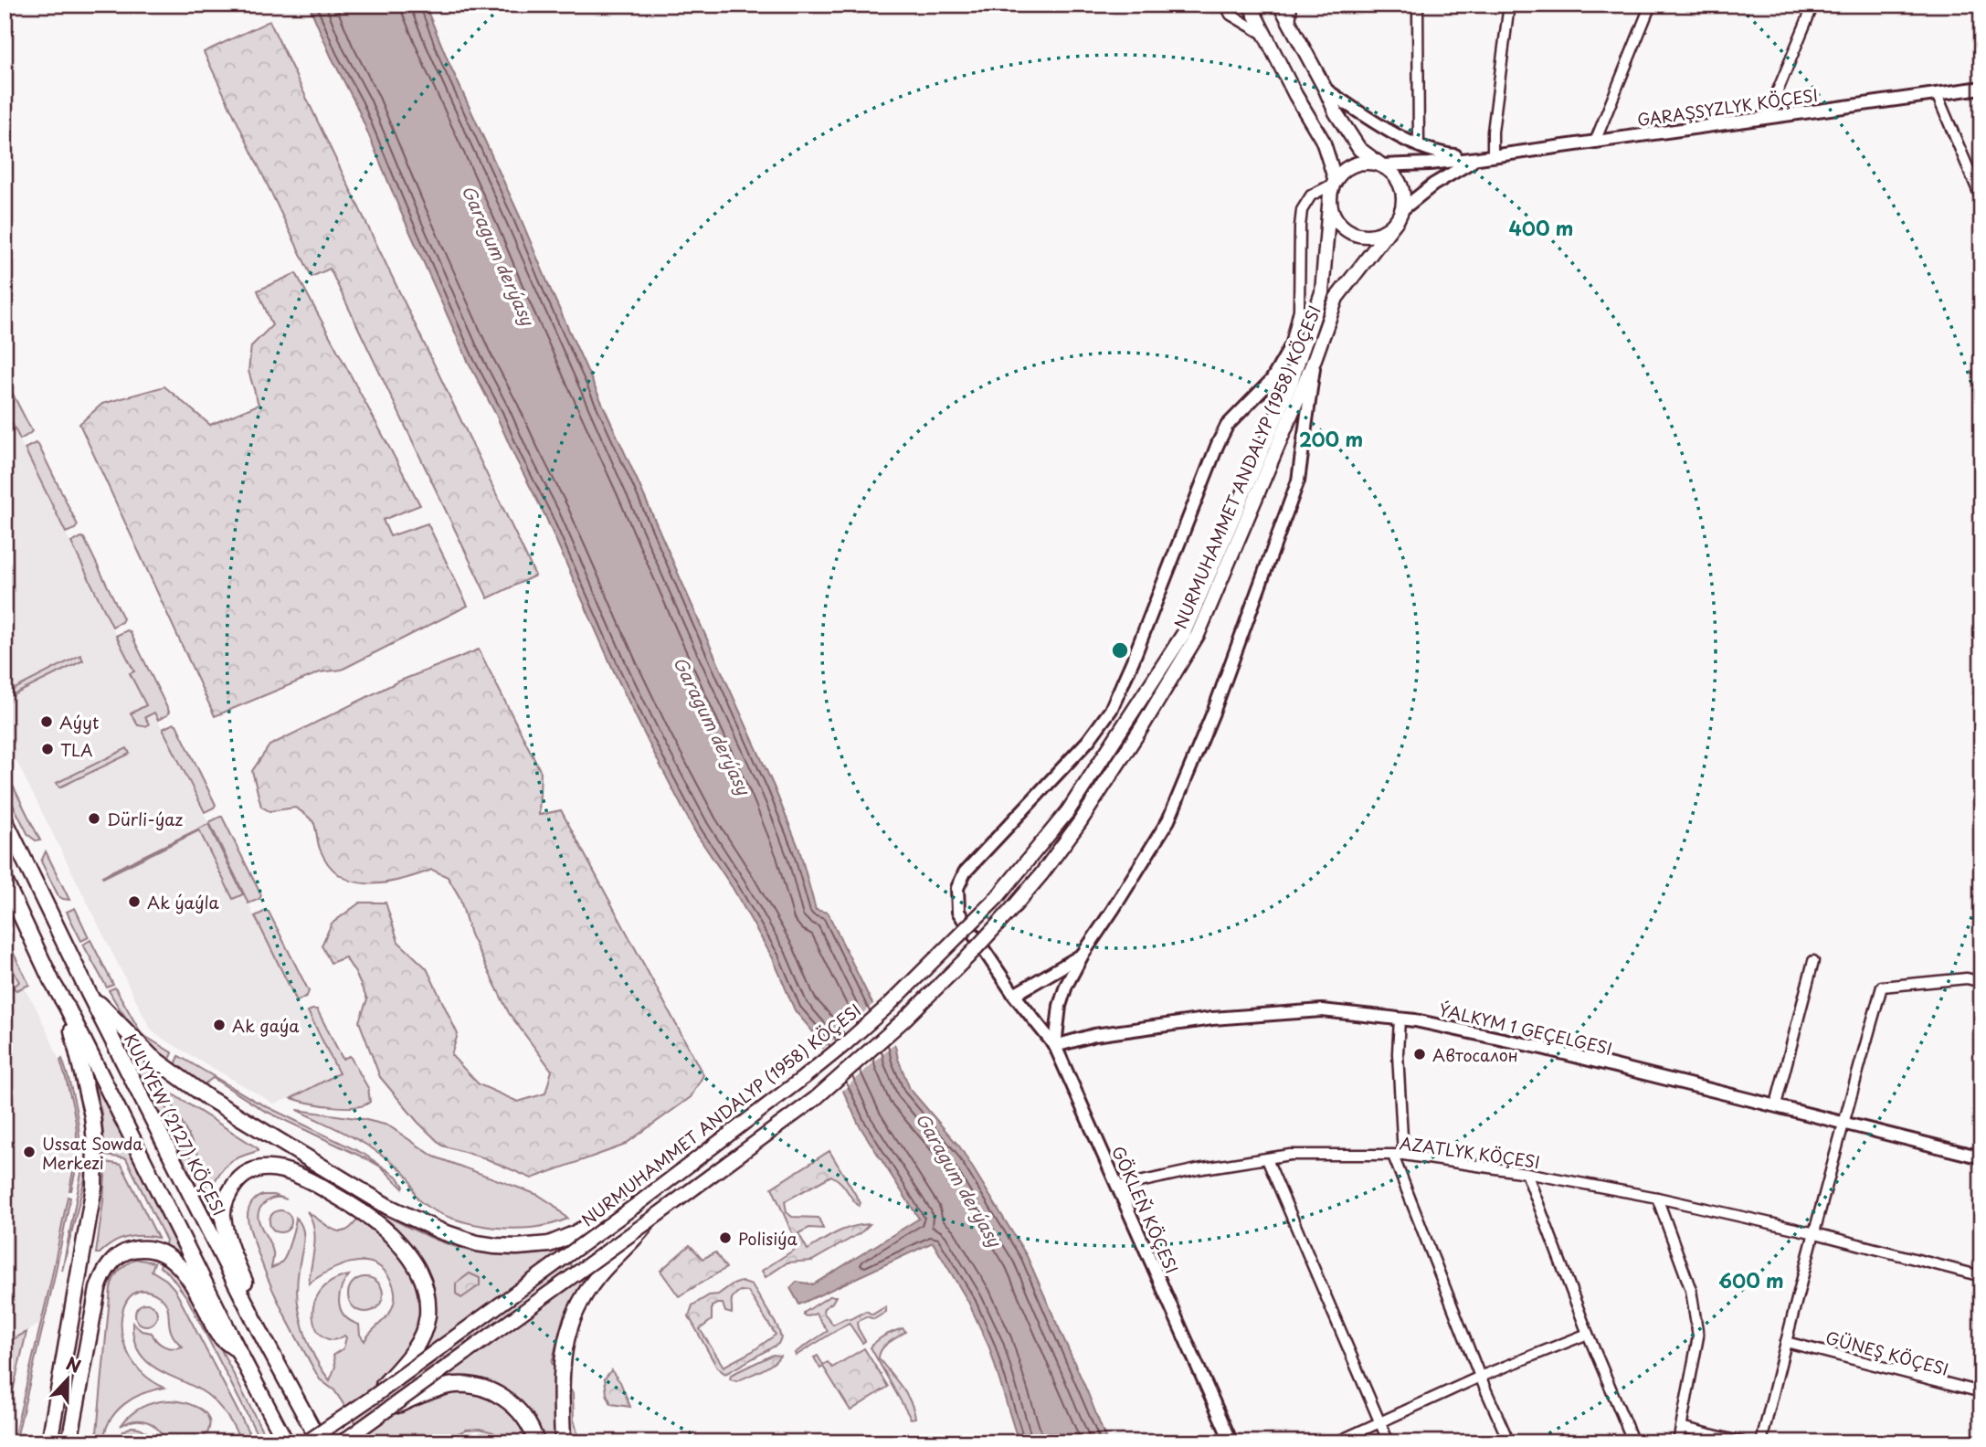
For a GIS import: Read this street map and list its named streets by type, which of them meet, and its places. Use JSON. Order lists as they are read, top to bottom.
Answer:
{
  "streets": {
    "highway": ["KULYÝEW (2127) KÖÇESI"],
    "main road": ["NURMUHAMMET ANDALYP (1958) KÖÇESI"],
    "street": [
      "GARAŞSYZLYK KÖÇESI",
      "ÝALKYM 1 GEÇELGESI",
      "AZATLYK KÖÇESI",
      "GÖKLEŇ KÖÇESI",
      "GÜNEŞ KÖÇESI"
    ]
  },
  "crossings": [
    ["ÝALKYM 1 GEÇELGESI", "GÖKLEŇ KÖÇESI"],
    ["AZATLYK KÖÇESI", "GÖKLEŇ KÖÇESI"]
  ],
  "water": ["Garagum derýasy"],
  "places": [
    "Aýyt",
    "TLA",
    "Dürli-ýaz",
    "Ak ýaýla",
    "Ak gaýa",
    "Автосалон",
    "Ussat Sowda Merkezi",
    "Polisiýa"
  ],
  "north": "top",
  "rings": ["400 m", "200 m", "600 m"]
}
